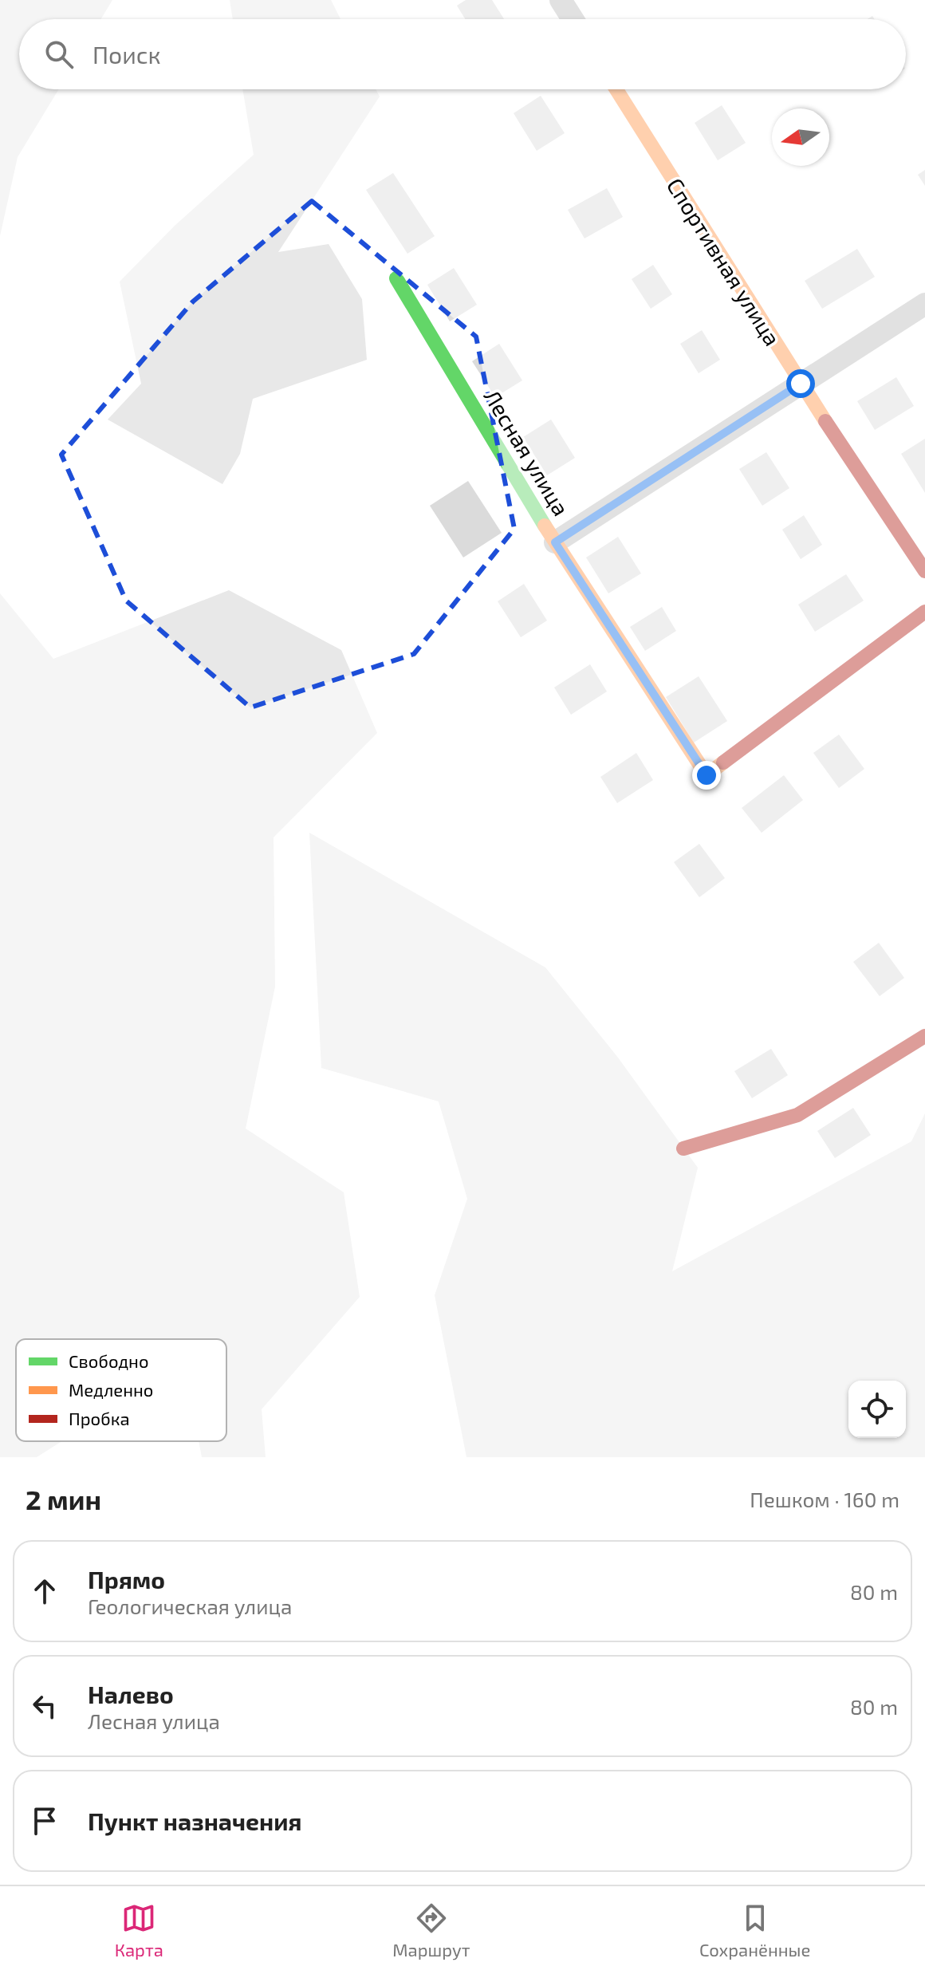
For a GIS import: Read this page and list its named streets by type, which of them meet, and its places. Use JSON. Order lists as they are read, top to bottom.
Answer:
{
  "streets": {
    "street": ["Спортивная улица", "Лесная улица"]
  },
  "legend": ["Свободно", "Медленно", "Пробка"],
  "north": "left",
  "page": {
    "search": "Поиск",
    "heading": ["2 мин", "Пешком · 160 m"],
    "list": [
      ["Прямо", "Геологическая улица", "80 m"],
      ["Налево", "Лесная улица", "80 m"],
      "Пункт назначения"
    ],
    "nav": ["Карта", "Маршрут", "Сохранённые"]
  }
}
